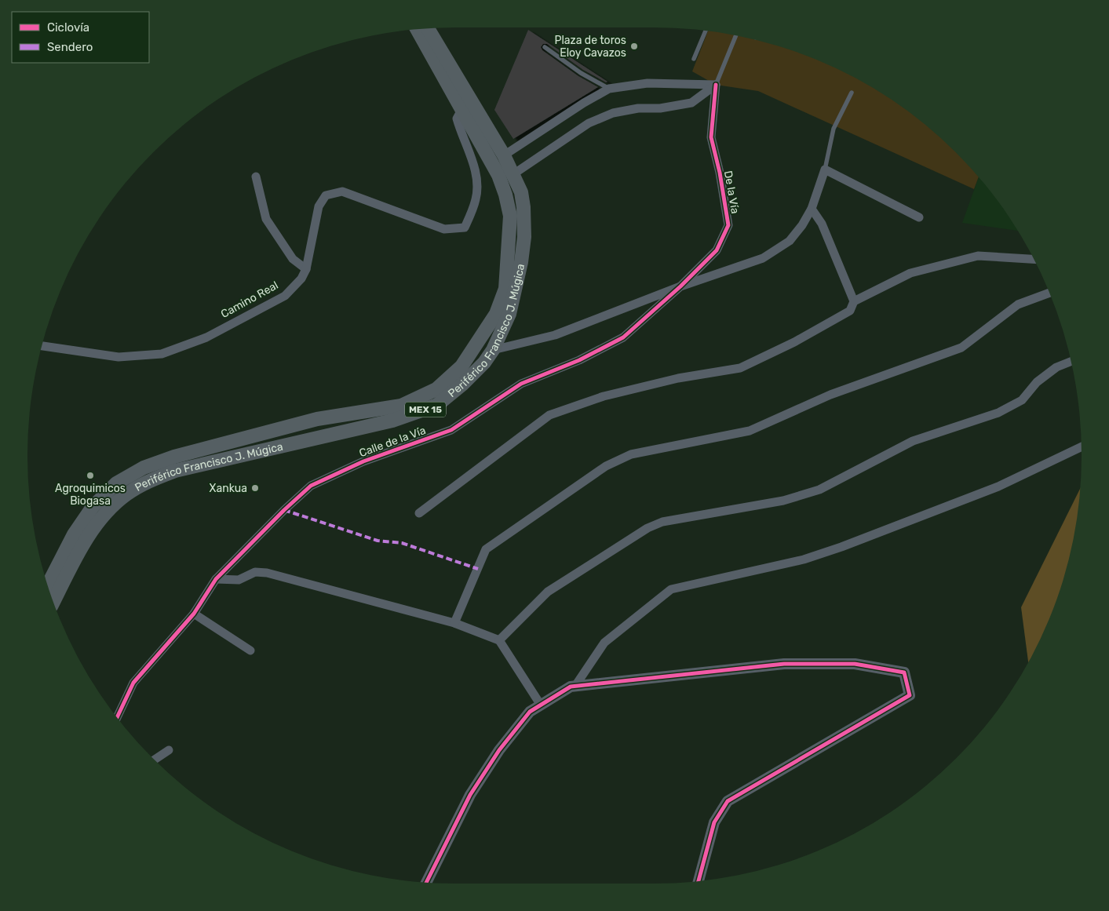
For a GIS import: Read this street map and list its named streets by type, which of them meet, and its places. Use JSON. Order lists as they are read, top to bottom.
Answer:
{
  "streets": {
    "main road": ["Periférico Francisco J. Múgica", "MEX 15"],
    "street": ["De la Vía", "Camino Real", "Calle de la Vía"]
  },
  "crossings": [
    ["De la Vía", "Calle de la Vía"],
    ["Camino Real", "Periférico Francisco J. Múgica"]
  ],
  "places": ["Plaza de toros Eloy Cavazos", "Agroquimicos Biogasa", "Xankua"],
  "legend": ["Ciclovía", "Sendero"]
}
